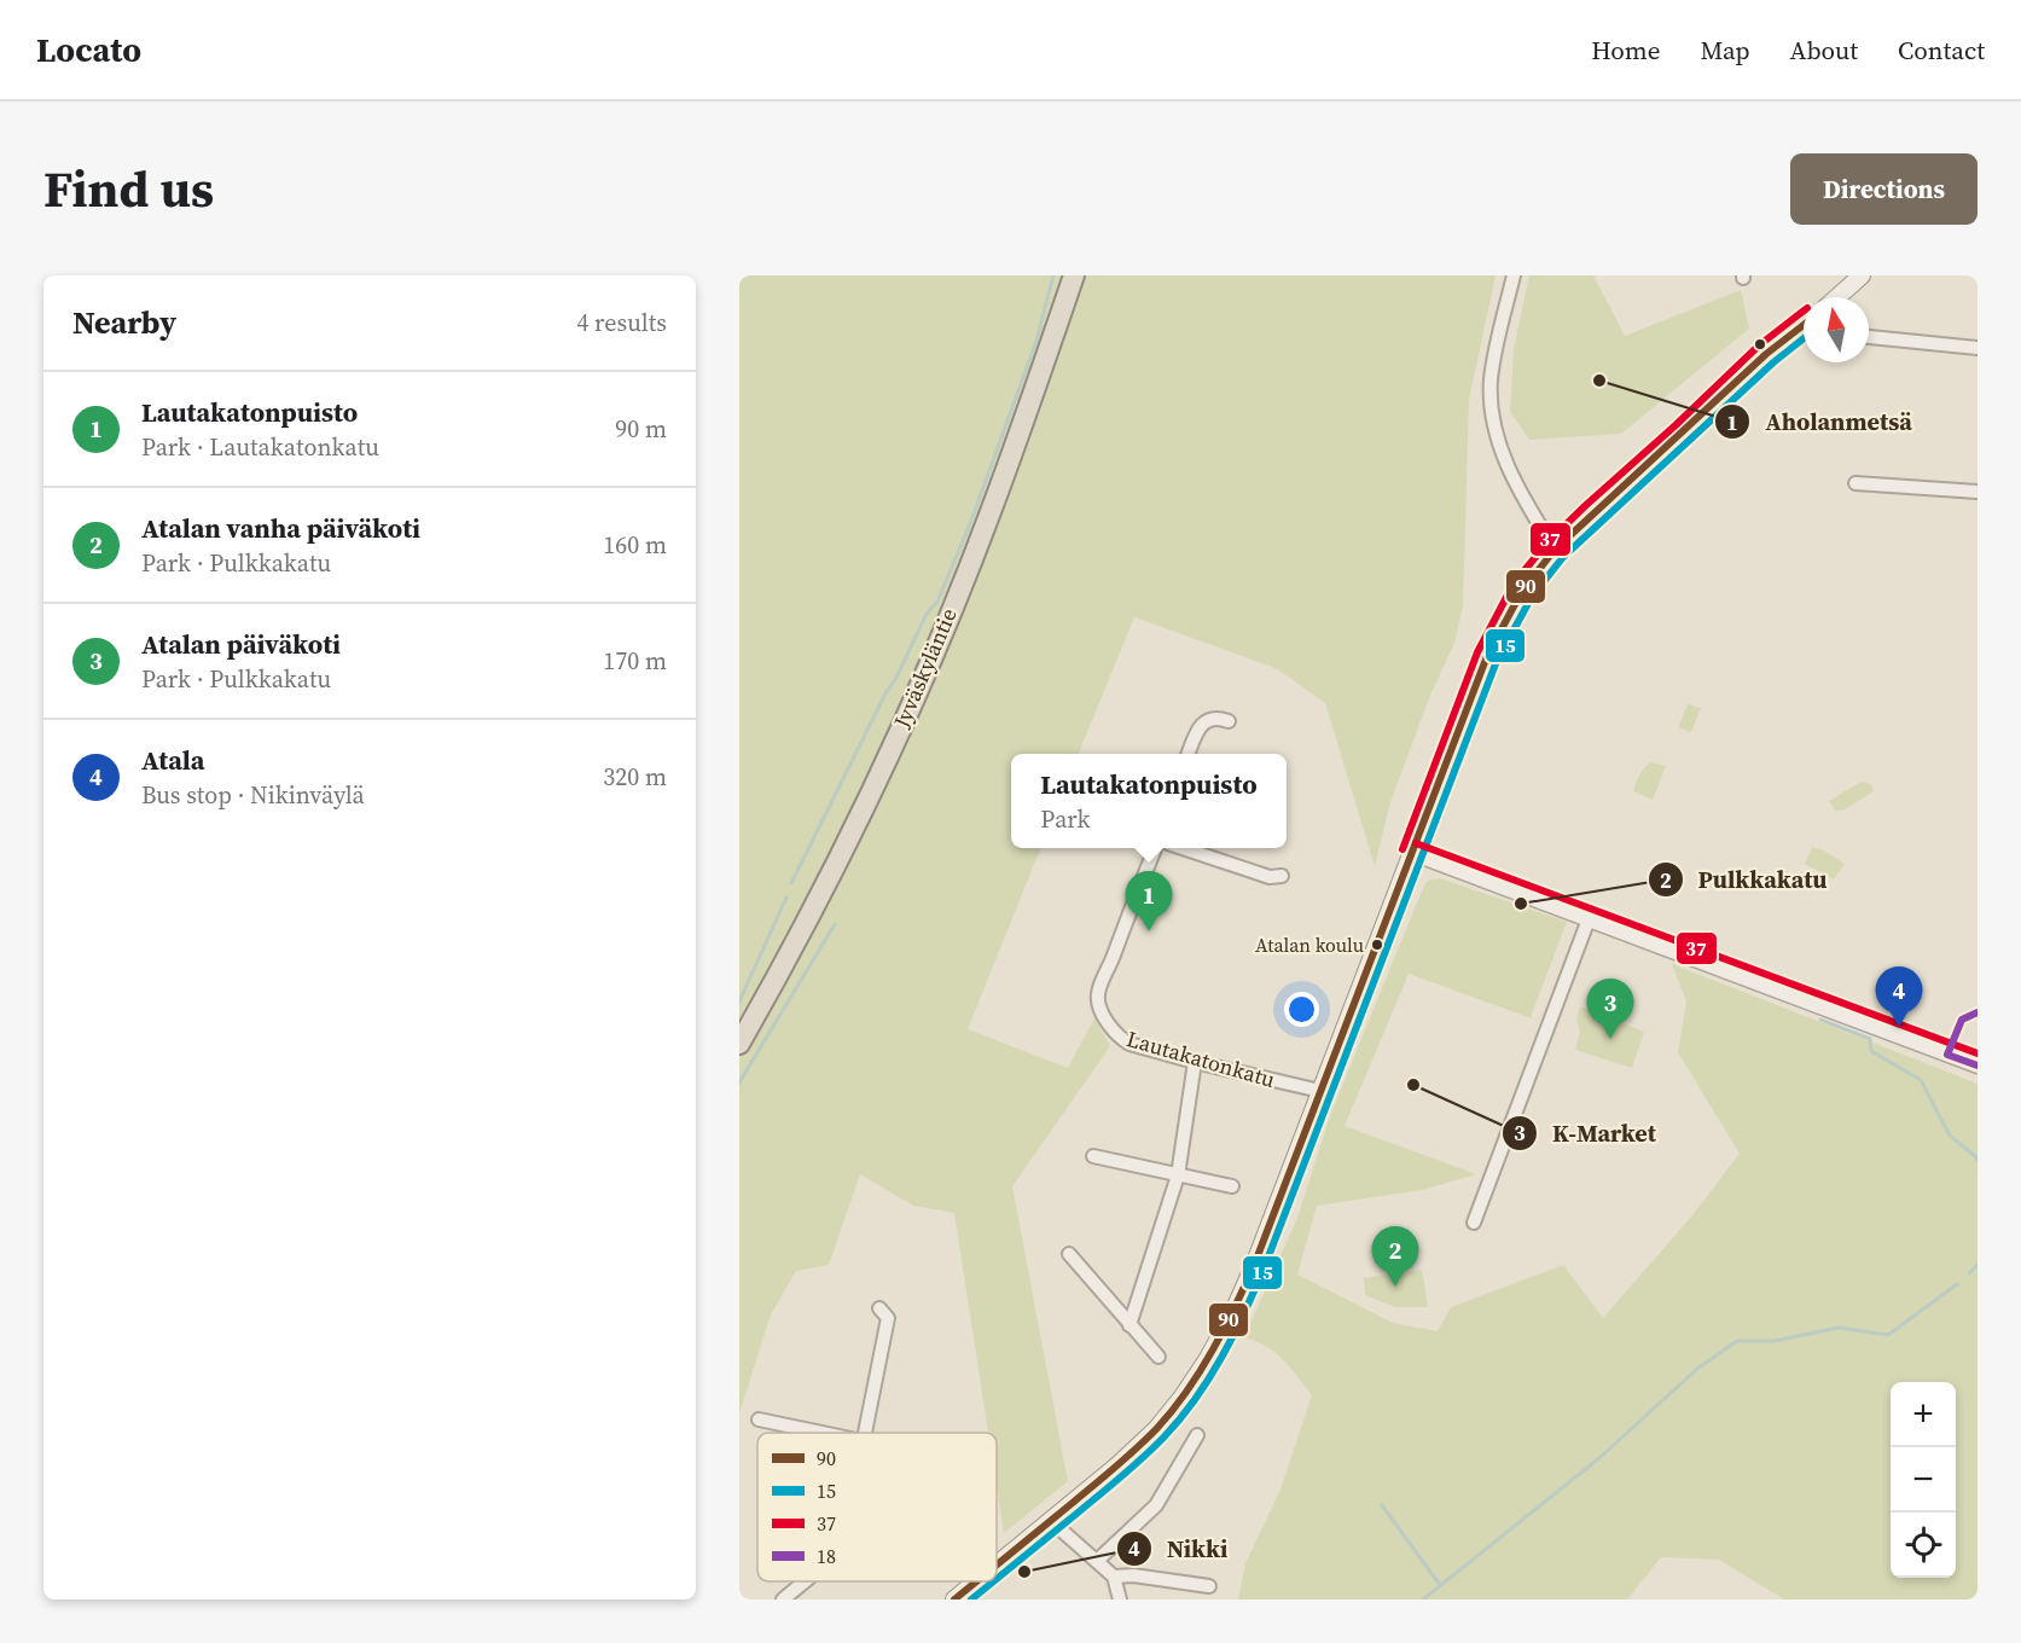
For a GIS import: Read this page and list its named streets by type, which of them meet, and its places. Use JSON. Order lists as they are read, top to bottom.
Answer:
{
  "streets": {
    "highway": ["Jyväskyläntie"],
    "street": ["Lautakatonkatu"]
  },
  "places": [
    "Aholanmetsä",
    "Pulkkakatu",
    "Atalan koulu",
    "K-Market",
    "Nikki"
  ],
  "lines": [
    "transit line 37",
    "transit line 90",
    "transit line 15",
    "transit line 18"
  ],
  "legend": [
    "90",
    "15",
    "37",
    "18"
  ],
  "north": "top",
  "page": {
    "header": "Locato",
    "nav": [
      "Home",
      "Map",
      "About",
      "Contact"
    ],
    "title": "Find us",
    "buttons": "Directions",
    "heading": ["Nearby", "4 results"],
    "list": [
      {
        "mark": "1",
        "name": "Lautakatonpuisto",
        "note": "Park · Lautakatonkatu",
        "value": "90 m"
      },
      {
        "mark": "2",
        "name": "Atalan vanha päiväkoti",
        "note": "Park · Pulkkakatu",
        "value": "160 m"
      },
      {
        "mark": "3",
        "name": "Atalan päiväkoti",
        "note": "Park · Pulkkakatu",
        "value": "170 m"
      },
      {
        "mark": "4",
        "name": "Atala",
        "note": "Bus stop · Nikinväylä",
        "value": "320 m"
      }
    ],
    "popup": ["Lautakatonpuisto", "Park"],
    "pins": [
      "1",
      "4",
      "3",
      "2"
    ],
    "map_buttons": ["+", "−"]
  }
}
